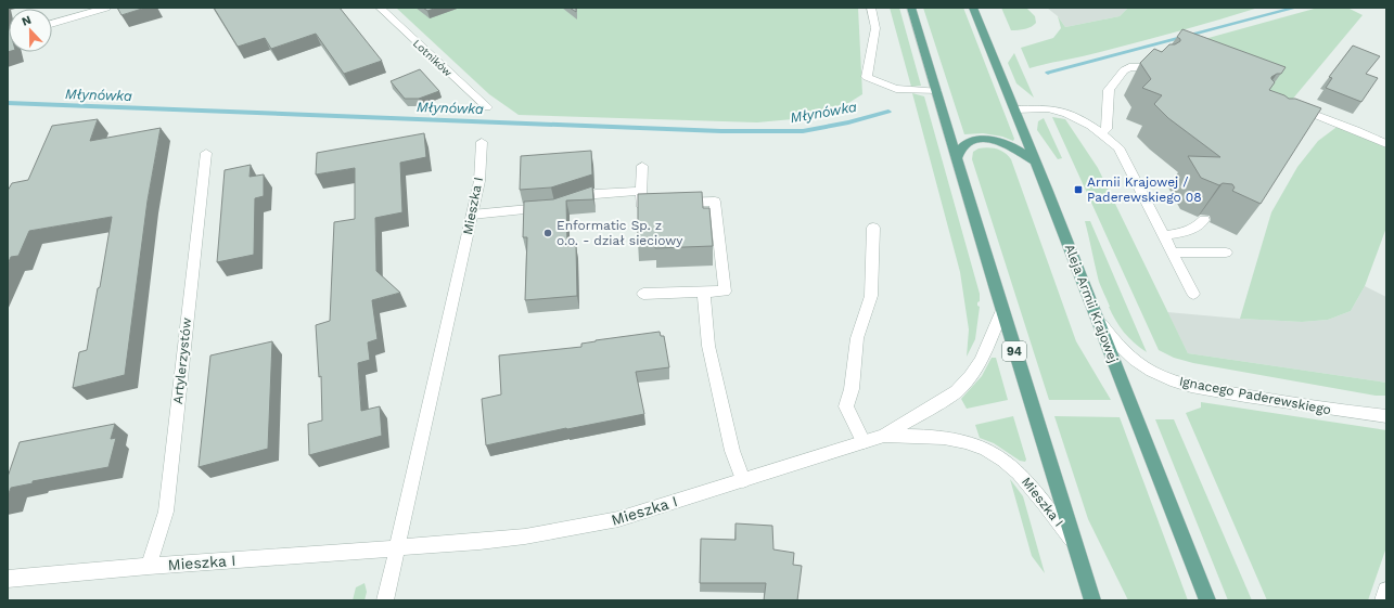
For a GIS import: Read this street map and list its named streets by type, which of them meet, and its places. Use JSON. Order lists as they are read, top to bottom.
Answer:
{
  "streets": {
    "main road": ["Aleja Armii Krajowej", "94"],
    "street": [
      "Lotników",
      "Mieszka I",
      "Artylerzystów",
      "Ignacego Paderewskiego"
    ]
  },
  "crossings": [
    ["Mieszka I", "94"],
    ["Mieszka I", "Artylerzystów"],
    ["Aleja Armii Krajowej", "Ignacego Paderewskiego"]
  ],
  "water": ["Młynówka"],
  "places": {
    "transit": ["Armii Krajowej / Paderewskiego 08"],
    "other": ["Enformatic Sp. z o.o. - dział sieciowy"]
  },
  "north": "top"
}
